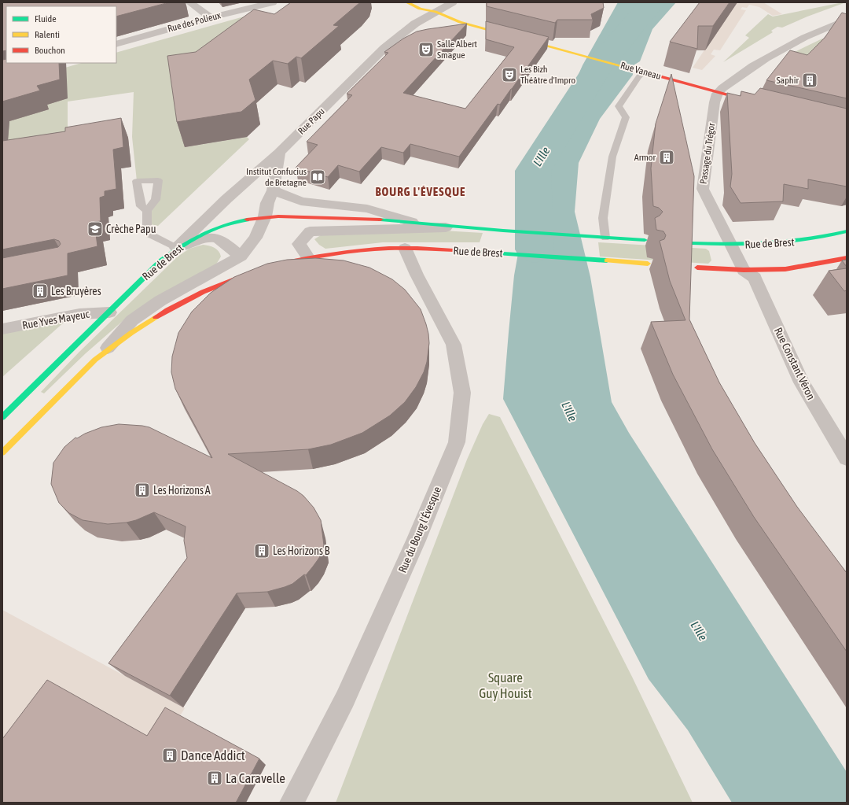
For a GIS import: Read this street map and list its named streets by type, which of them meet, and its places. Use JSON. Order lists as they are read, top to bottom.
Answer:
{
  "streets": {
    "main road": ["Rue Vaneau", "Rue de Brest"],
    "street": [
      "Rue des Polieux",
      "Rue Papu",
      "Passage du Trégor",
      "Rue Yves Mayeuc",
      "Rue Constant Véron",
      "Rue du Bourg l'Évesque"
    ]
  },
  "crossings": [
    ["Rue Vaneau", "Rue Papu"],
    ["Rue Vaneau", "Passage du Trégor"],
    ["Rue Papu", "Rue de Brest"],
    ["Passage du Trégor", "Rue de Brest"],
    ["Passage du Trégor", "Rue Constant Véron"],
    ["Rue de Brest", "Rue Yves Mayeuc"],
    ["Rue de Brest", "Rue du Bourg l'Évesque"]
  ],
  "districts": ["BOURG L'ÉVESQUE"],
  "water": ["L'Ille"],
  "parks": ["Square Guy Houist"],
  "places": {
    "theatre": ["Salle Albert Smague", "Les Bizh Théâtre d'Impro"],
    "building": [
      "Saphir",
      "Armor",
      "Les Bruyères",
      "Les Horizons A",
      "Les Horizons B",
      "Dance Addict",
      "La Caravelle"
    ],
    "library": ["Institut Confucius de Bretagne"],
    "school or university": ["Crèche Papu"]
  },
  "legend": ["Fluide", "Ralenti", "Bouchon"]
}
